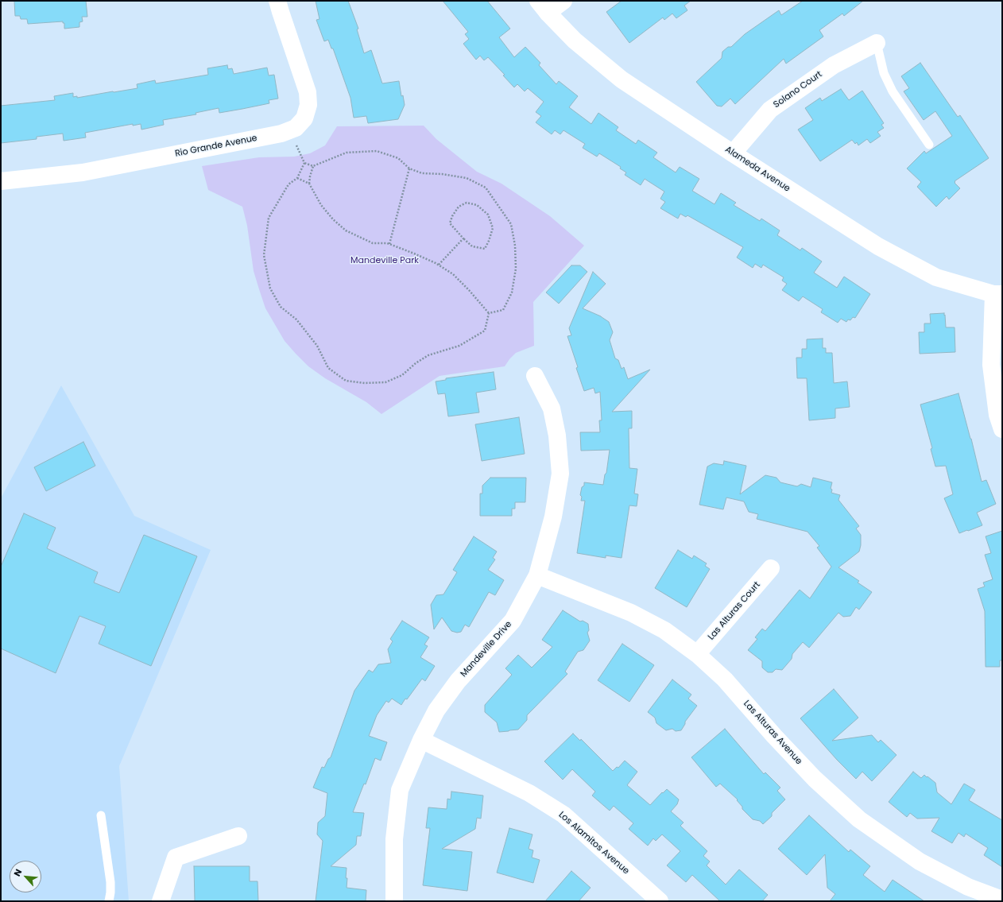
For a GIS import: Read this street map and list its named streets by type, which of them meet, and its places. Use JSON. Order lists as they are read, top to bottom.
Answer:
{
  "streets": {
    "street": [
      "Solano Court",
      "Rio Grande Avenue",
      "Alameda Avenue",
      "Las Alturas Court",
      "Mandeville Drive",
      "Las Alturas Avenue",
      "Los Alamitos Avenue"
    ]
  },
  "crossings": [
    ["Solano Court", "Alameda Avenue"],
    ["Las Alturas Court", "Las Alturas Avenue"],
    ["Mandeville Drive", "Las Alturas Avenue"],
    ["Mandeville Drive", "Los Alamitos Avenue"]
  ],
  "parks": ["Mandeville Park"],
  "north": "top left"
}
